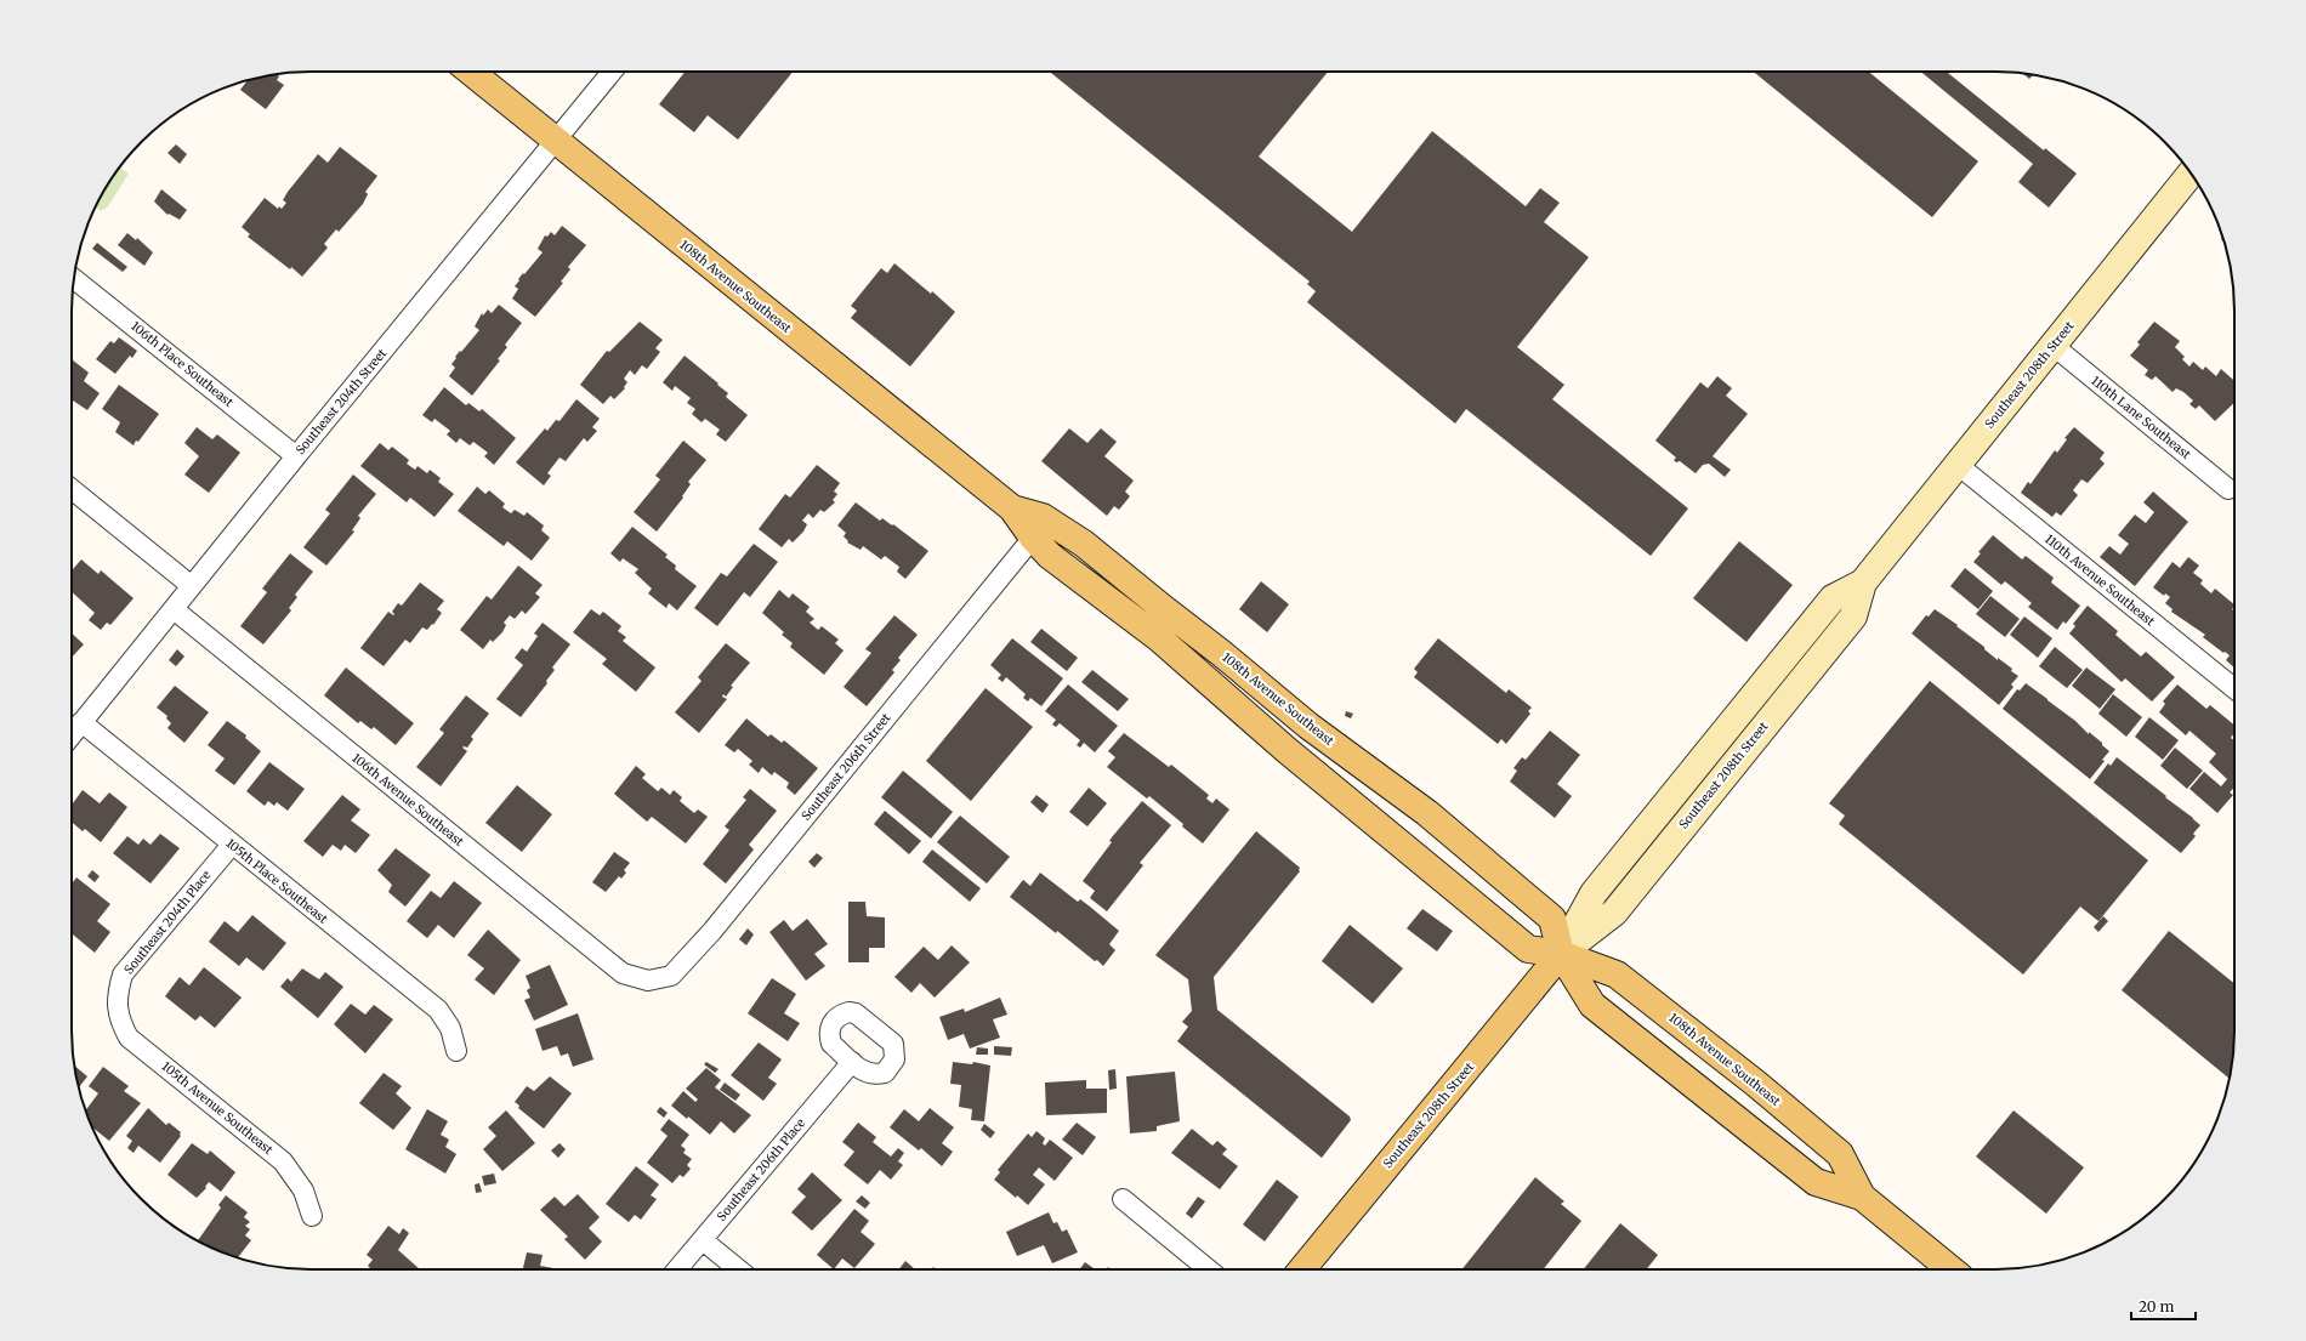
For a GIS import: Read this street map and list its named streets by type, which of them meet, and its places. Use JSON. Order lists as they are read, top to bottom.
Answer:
{
  "streets": {
    "main road": ["108th Avenue Southeast", "Southeast 208th Street"],
    "street": [
      "106th Place Southeast",
      "Southeast 204th Street",
      "110th Lane Southeast",
      "110th Avenue Southeast",
      "Southeast 206th Street",
      "106th Avenue Southeast",
      "105th Place Southeast",
      "Southeast 204th Place",
      "105th Avenue Southeast",
      "Southeast 206th Place"
    ]
  },
  "crossings": [
    ["108th Avenue Southeast", "Southeast 208th Street"],
    ["108th Avenue Southeast", "Southeast 204th Street"],
    ["108th Avenue Southeast", "Southeast 206th Street"],
    ["106th Place Southeast", "Southeast 204th Street"],
    ["Southeast 208th Street", "110th Lane Southeast"],
    ["Southeast 208th Street", "110th Avenue Southeast"],
    ["Southeast 204th Street", "106th Avenue Southeast"],
    ["Southeast 204th Street", "105th Place Southeast"],
    ["Southeast 206th Street", "106th Avenue Southeast"],
    ["105th Place Southeast", "Southeast 204th Place"],
    ["Southeast 204th Place", "105th Avenue Southeast"]
  ],
  "scale_bar": "20 m"
}
